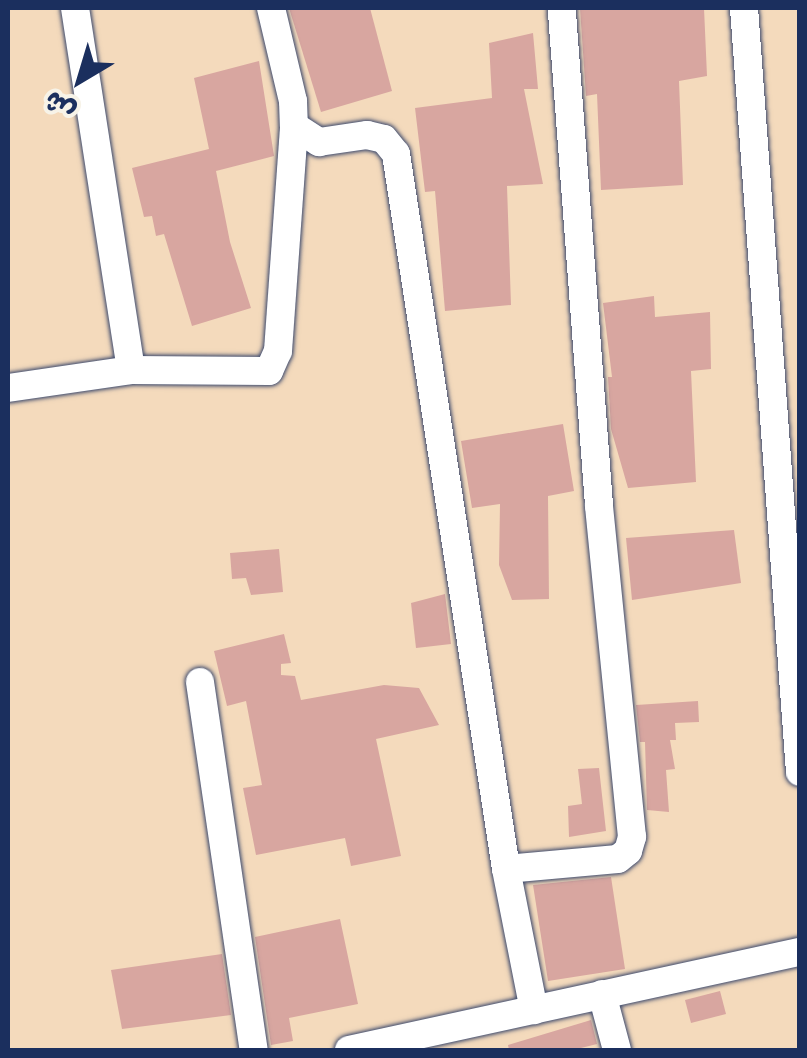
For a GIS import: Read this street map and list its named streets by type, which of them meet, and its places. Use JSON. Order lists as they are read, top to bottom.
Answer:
{
  "north": "bottom left"
}
